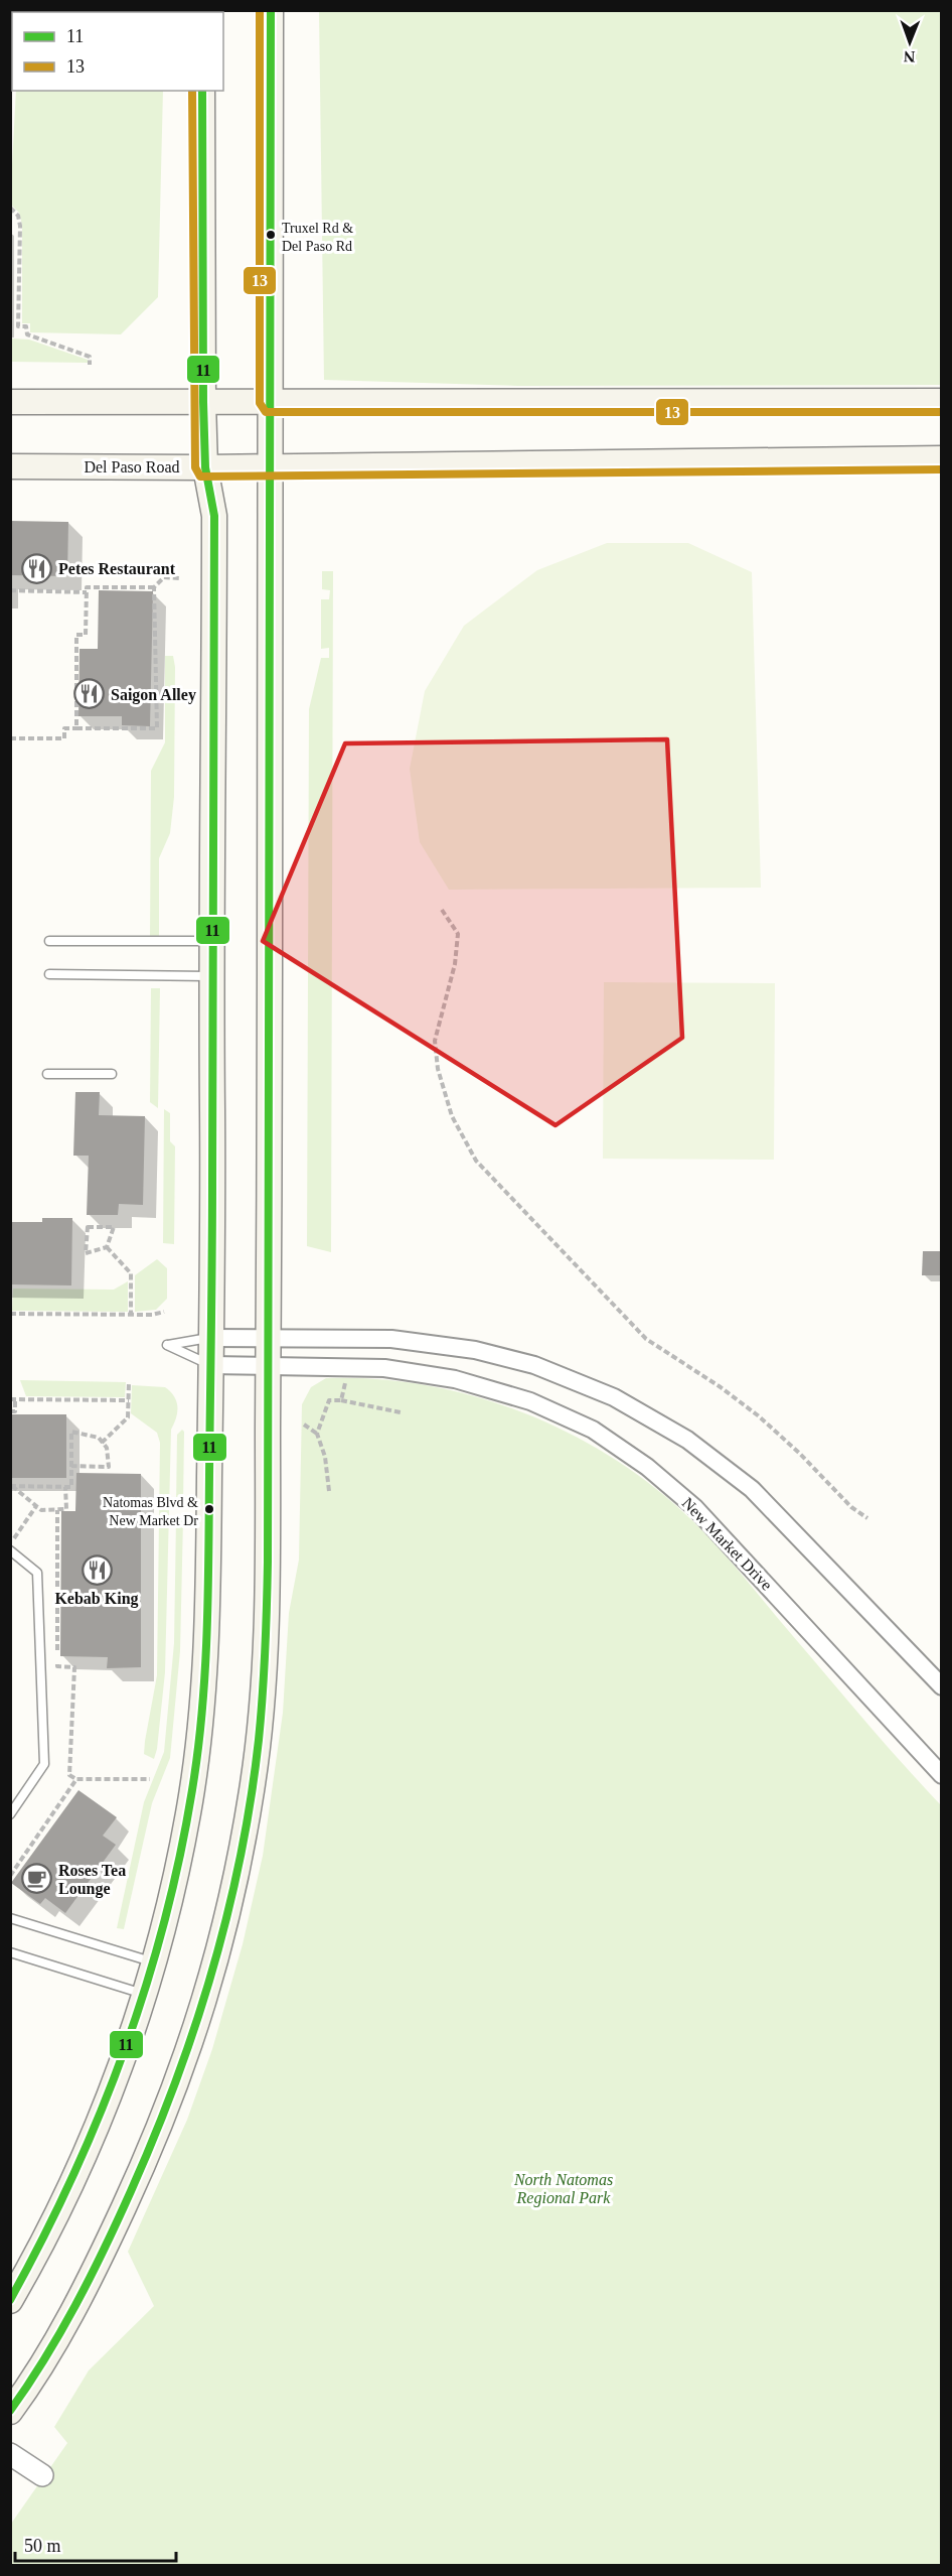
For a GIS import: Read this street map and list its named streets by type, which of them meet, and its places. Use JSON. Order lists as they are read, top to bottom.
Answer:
{
  "streets": {
    "main road": ["Del Paso Road"],
    "street": ["New Market Drive"]
  },
  "parks": ["North Natomas Regional Park"],
  "places": {
    "other": ["Truxel Rd & Del Paso Rd", "Natomas Blvd & New Market Dr"],
    "restaurant": ["Petes Restaurant", "Saigon Alley", "Kebab King"],
    "cafe": ["Roses Tea Lounge"]
  },
  "lines": ["transit line 11", "transit line 13"],
  "legend": ["11", "13"],
  "scale_bar": "50 m",
  "north": "bottom"
}
